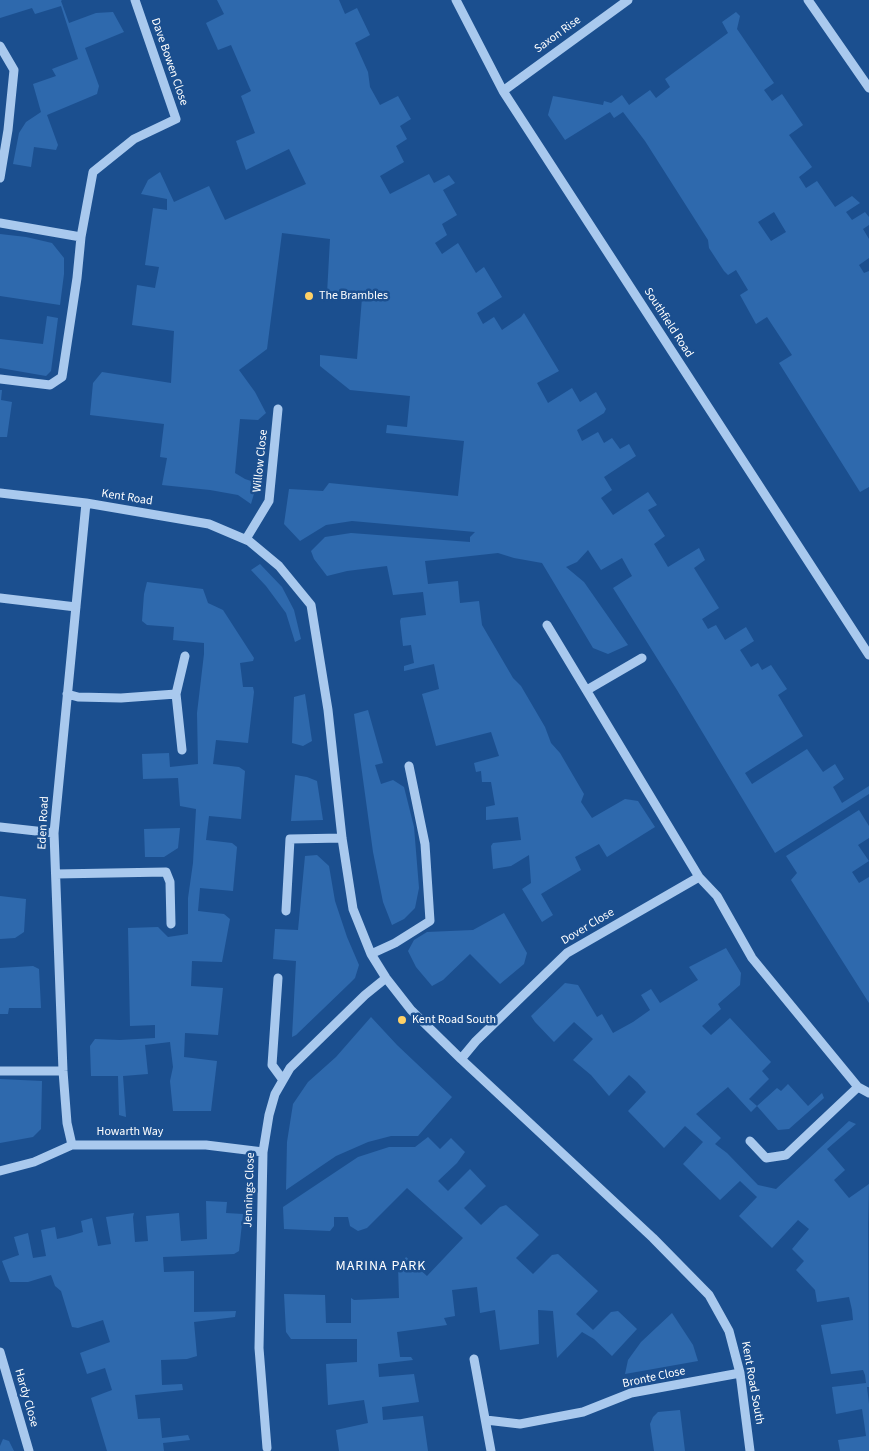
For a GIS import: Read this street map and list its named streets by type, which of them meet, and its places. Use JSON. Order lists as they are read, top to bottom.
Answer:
{
  "streets": {
    "street": [
      "Saxon Rise",
      "Dave Bowen Close",
      "Southfield Road",
      "Willow Close",
      "Kent Road",
      "Eden Road",
      "Dover Close",
      "Howarth Way",
      "Jennings Close",
      "Bronte Close",
      "Kent Road South",
      "Hardy Close"
    ]
  },
  "crossings": [
    ["Saxon Rise", "Southfield Road"],
    ["Willow Close", "Kent Road"],
    ["Willow Close", "Kent Road South"],
    ["Kent Road", "Eden Road"],
    ["Kent Road", "Kent Road South"],
    ["Eden Road", "Howarth Way"],
    ["Dover Close", "Kent Road South"],
    ["Howarth Way", "Jennings Close"],
    ["Jennings Close", "Kent Road South"],
    ["Bronte Close", "Kent Road South"]
  ],
  "districts": ["MARINA PARK"],
  "places": ["The Brambles", "Kent Road South"]
}
